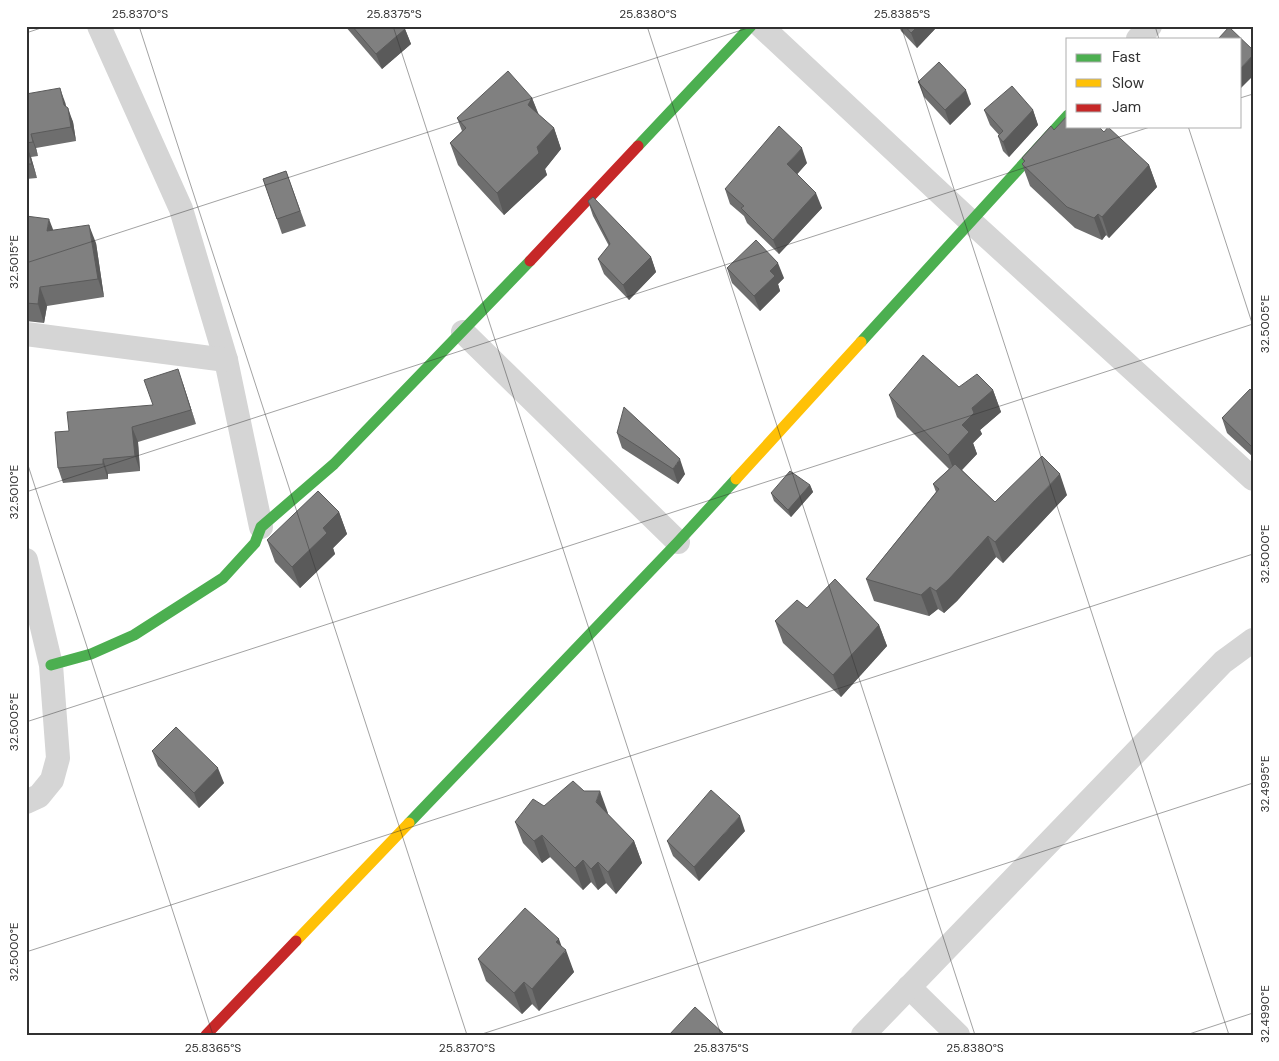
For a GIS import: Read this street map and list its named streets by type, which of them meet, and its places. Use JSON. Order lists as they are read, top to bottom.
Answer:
{
  "legend": ["Fast", "Slow", "Jam"],
  "coordinates": [
    "25.8370°S",
    "25.8375°S",
    "25.8380°S",
    "25.8385°S",
    "32.5015°E",
    "32.5005°E",
    "32.5010°E",
    "32.5000°E",
    "32.4995°E",
    "32.4990°E",
    "25.8365°S"
  ]
}
